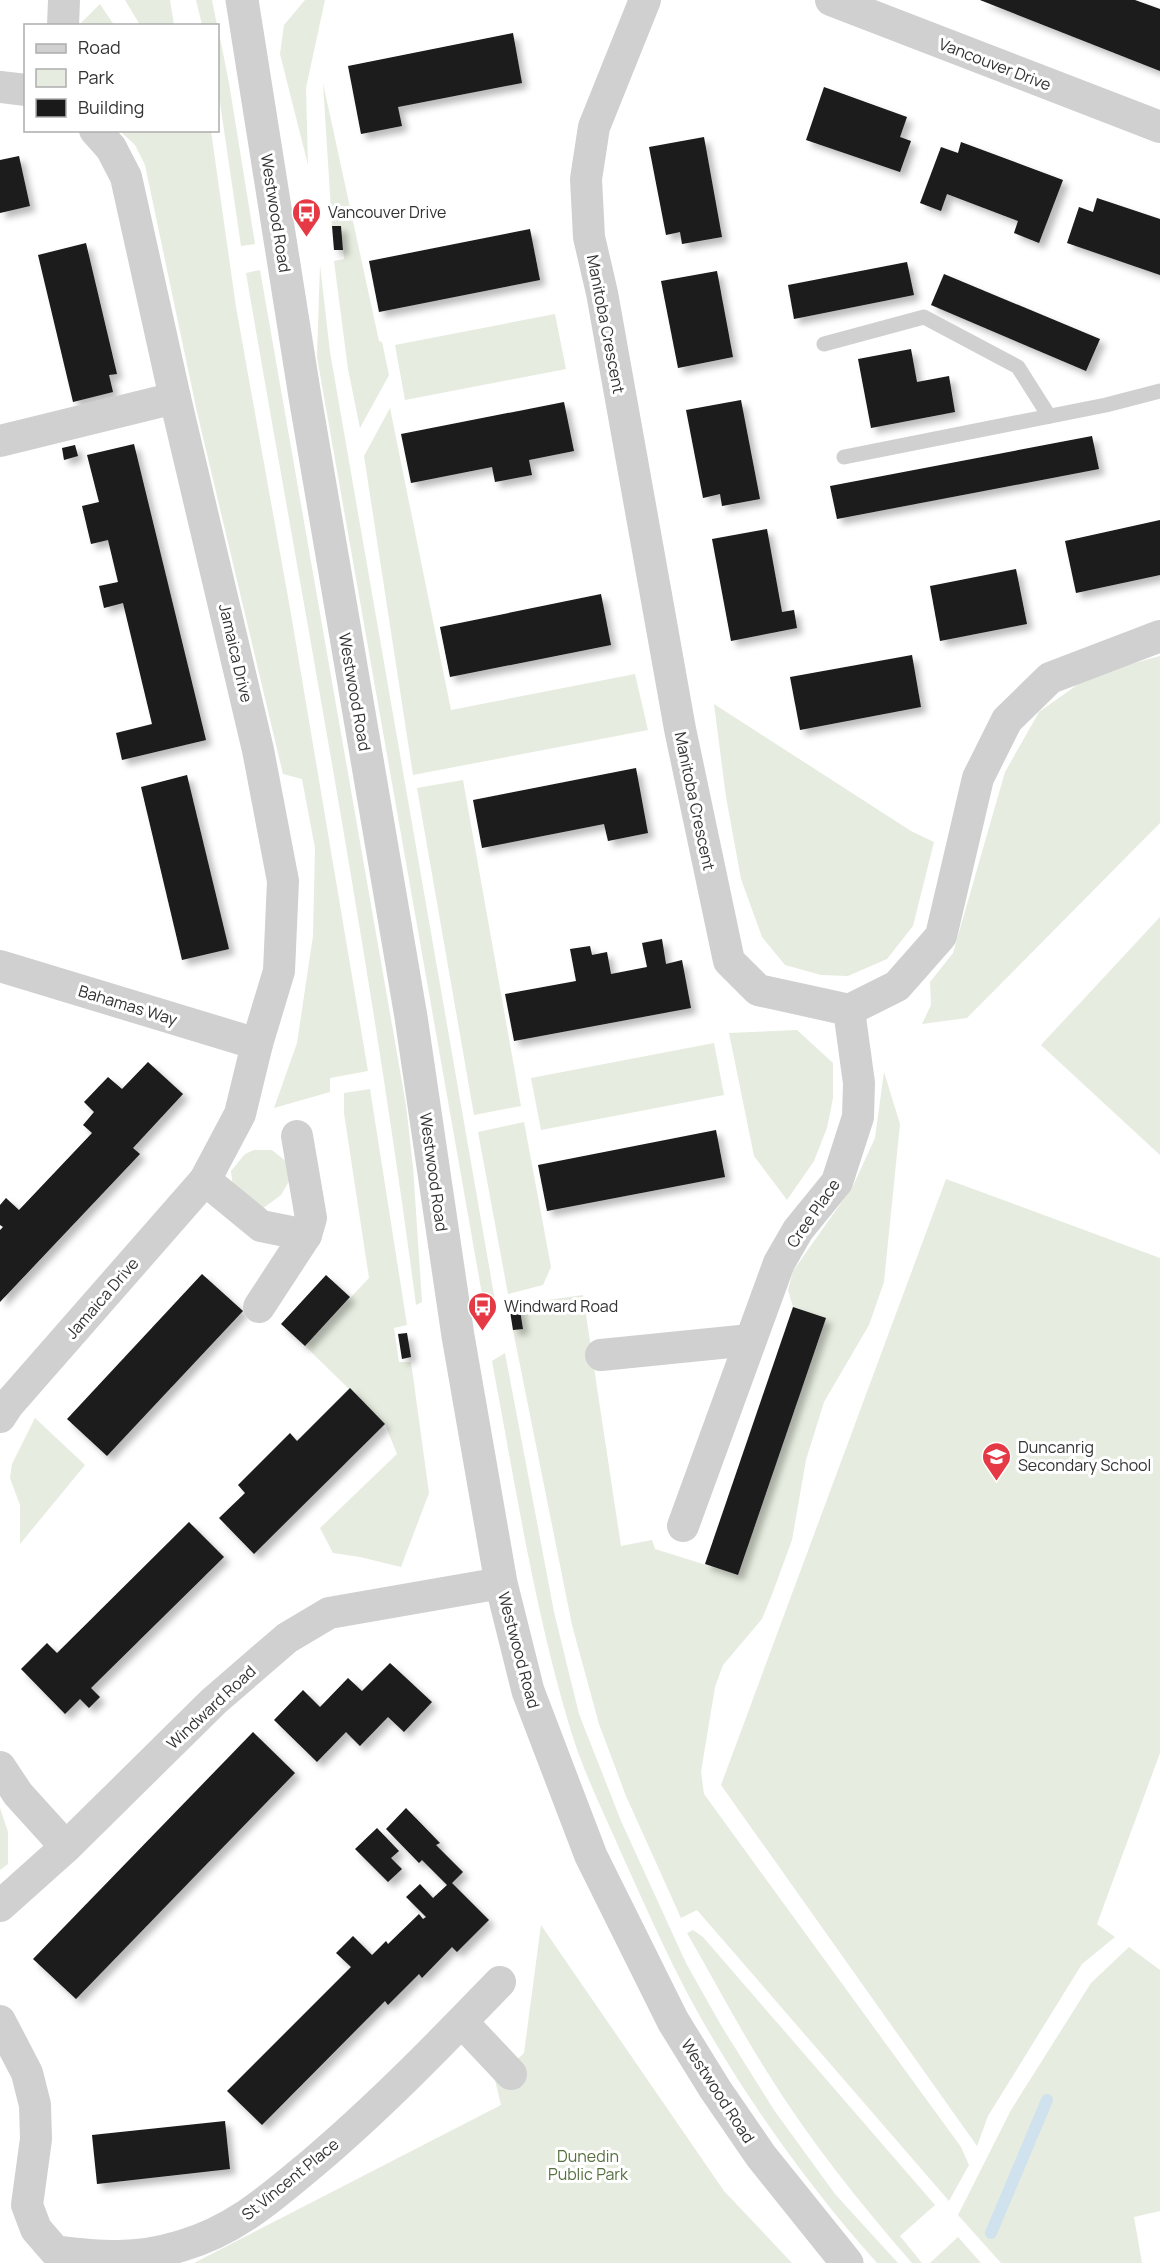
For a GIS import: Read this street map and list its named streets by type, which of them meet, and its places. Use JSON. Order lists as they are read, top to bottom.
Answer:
{
  "streets": {
    "street": [
      "Vancouver Drive",
      "Westwood Road",
      "Manitoba Crescent",
      "Jamaica Drive",
      "Bahamas Way",
      "Cree Place",
      "Windward Road",
      "St Vincent Place"
    ]
  },
  "crossings": [
    ["Westwood Road", "Windward Road"],
    ["Manitoba Crescent", "Cree Place"],
    ["Jamaica Drive", "Bahamas Way"]
  ],
  "parks": ["Dunedin Public Park"],
  "places": {
    "bus stop": ["Vancouver Drive", "Windward Road"],
    "school or university": ["Duncanrig Secondary School"]
  },
  "legend": ["Road", "Park", "Building"]
}
